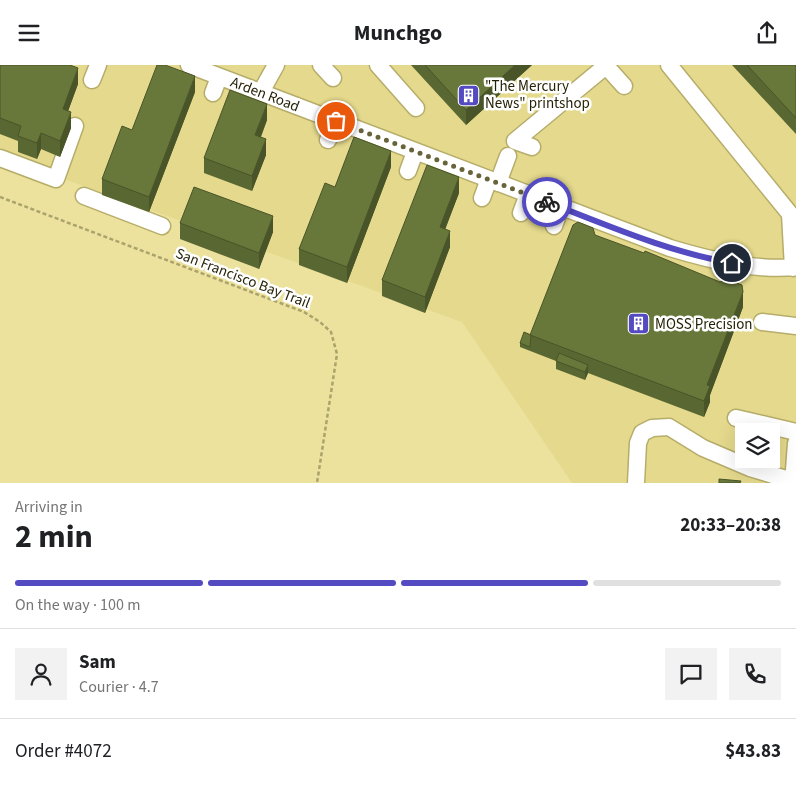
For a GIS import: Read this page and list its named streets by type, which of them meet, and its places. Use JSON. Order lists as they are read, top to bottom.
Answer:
{
  "streets": {
    "street": ["Arden Road"],
    "path": ["San Francisco Bay Trail"]
  },
  "places": {
    "building": ["\"The Mercury News\" printshop", "MOSS Precision"]
  },
  "page": {
    "header": "Munchgo",
    "heading": ["2 min", "Arriving in", "20:33–20:38"],
    "panel": [
      "Sam",
      "Courier · 4.7",
      "Order #4072",
      "$43.83"
    ],
    "bar": "On the way · 100 m"
  }
}
